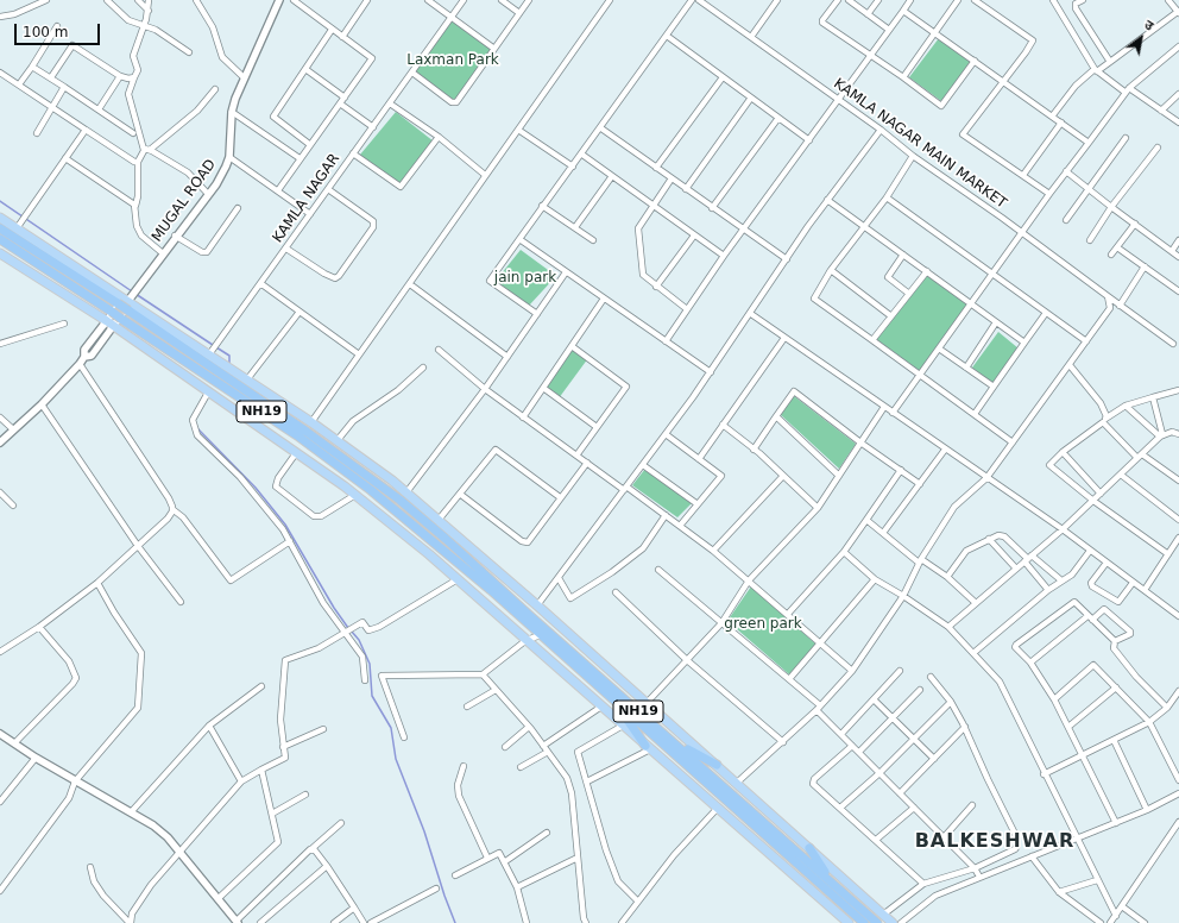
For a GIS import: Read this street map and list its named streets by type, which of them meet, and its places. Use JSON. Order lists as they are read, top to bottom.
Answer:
{
  "streets": {
    "highway": ["NH19"],
    "street": ["KAMLA NAGAR MAIN MARKET", "KAMLA NAGAR", "MUGAL ROAD"]
  },
  "districts": ["BALKESHWAR"],
  "parks": ["Laxman Park", "jain park", "green park"],
  "scale_bar": "100 m",
  "north": "top right"
}
